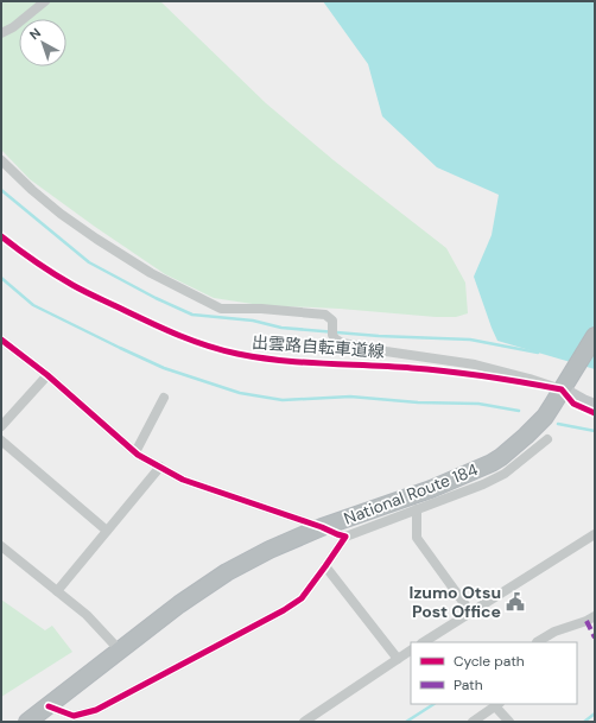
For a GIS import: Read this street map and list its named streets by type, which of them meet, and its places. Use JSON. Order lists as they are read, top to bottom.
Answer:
{
  "streets": {
    "highway": ["National Route 184"],
    "cycle path": ["出雲路自転車道線"]
  },
  "places": {
    "public building": ["Izumo Otsu Post Office"]
  },
  "legend": ["Cycle path", "Path"],
  "north": "top left"
}
